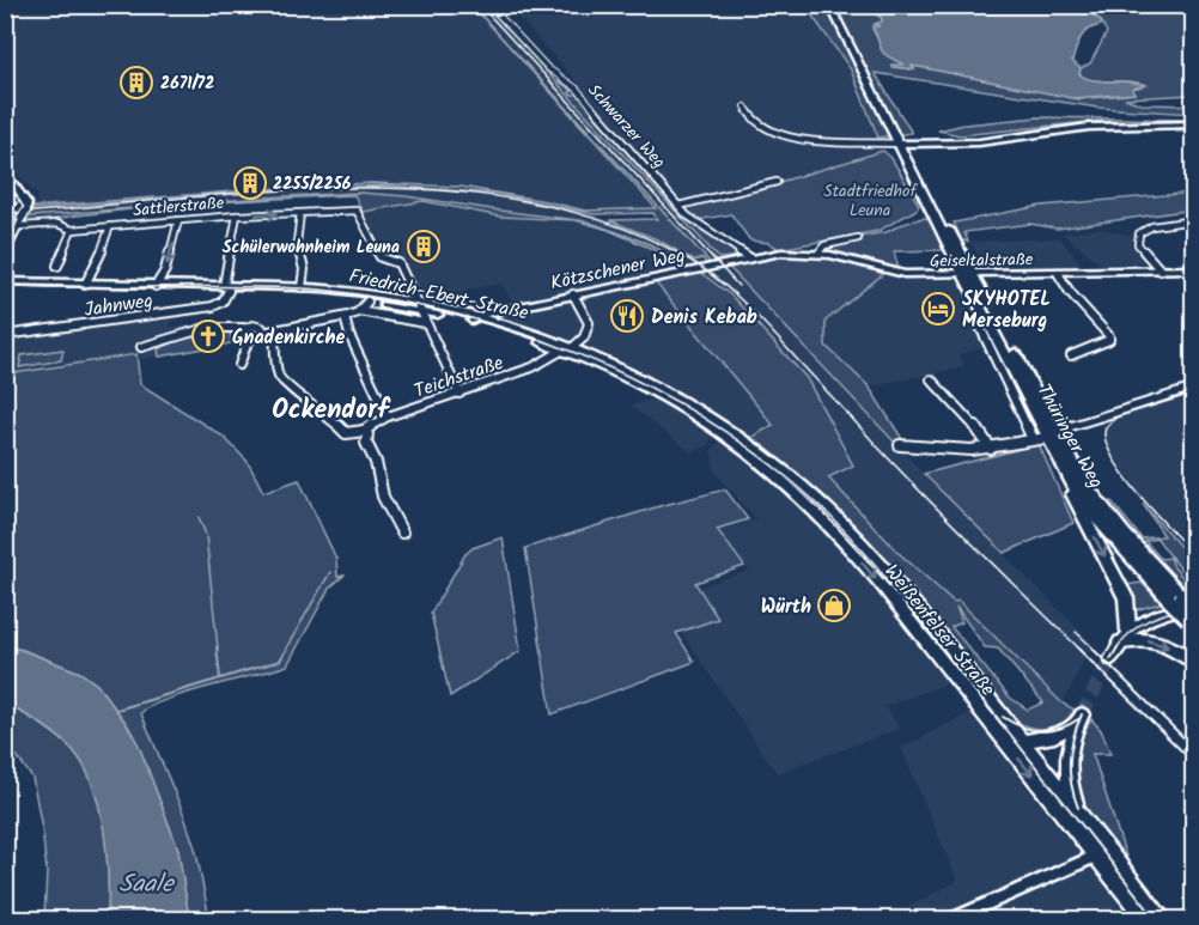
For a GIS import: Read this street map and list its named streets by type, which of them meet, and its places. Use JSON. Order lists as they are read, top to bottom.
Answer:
{
  "streets": {
    "main road": ["Friedrich-Ebert-Straße", "Thüringer Weg", "Weißenfelser Straße"],
    "street": [
      "Schwarzer Weg",
      "Sattlerstraße",
      "Geiseltalstraße",
      "Kötzschener Weg",
      "Jahnweg",
      "Teichstraße"
    ]
  },
  "crossings": [
    ["Schwarzer Weg", "Kötzschener Weg"],
    ["Sattlerstraße", "Friedrich-Ebert-Straße"],
    ["Geiseltalstraße", "Kötzschener Weg"],
    ["Geiseltalstraße", "Thüringer Weg"],
    ["Kötzschener Weg", "Friedrich-Ebert-Straße"],
    ["Friedrich-Ebert-Straße", "Jahnweg"],
    ["Friedrich-Ebert-Straße", "Teichstraße"],
    ["Friedrich-Ebert-Straße", "Weißenfelser Straße"]
  ],
  "districts": ["Ockendorf"],
  "water": ["Saale"],
  "parks": ["Stadtfriedhof Leuna"],
  "places": {
    "building": ["2671/72", "2255/2256", "Schülerwohnheim Leuna"],
    "hotel": ["SKYHOTEL Merseburg"],
    "restaurant": ["Denis Kebab"],
    "church": ["Gnadenkirche"],
    "shop": ["Würth"]
  }
}
